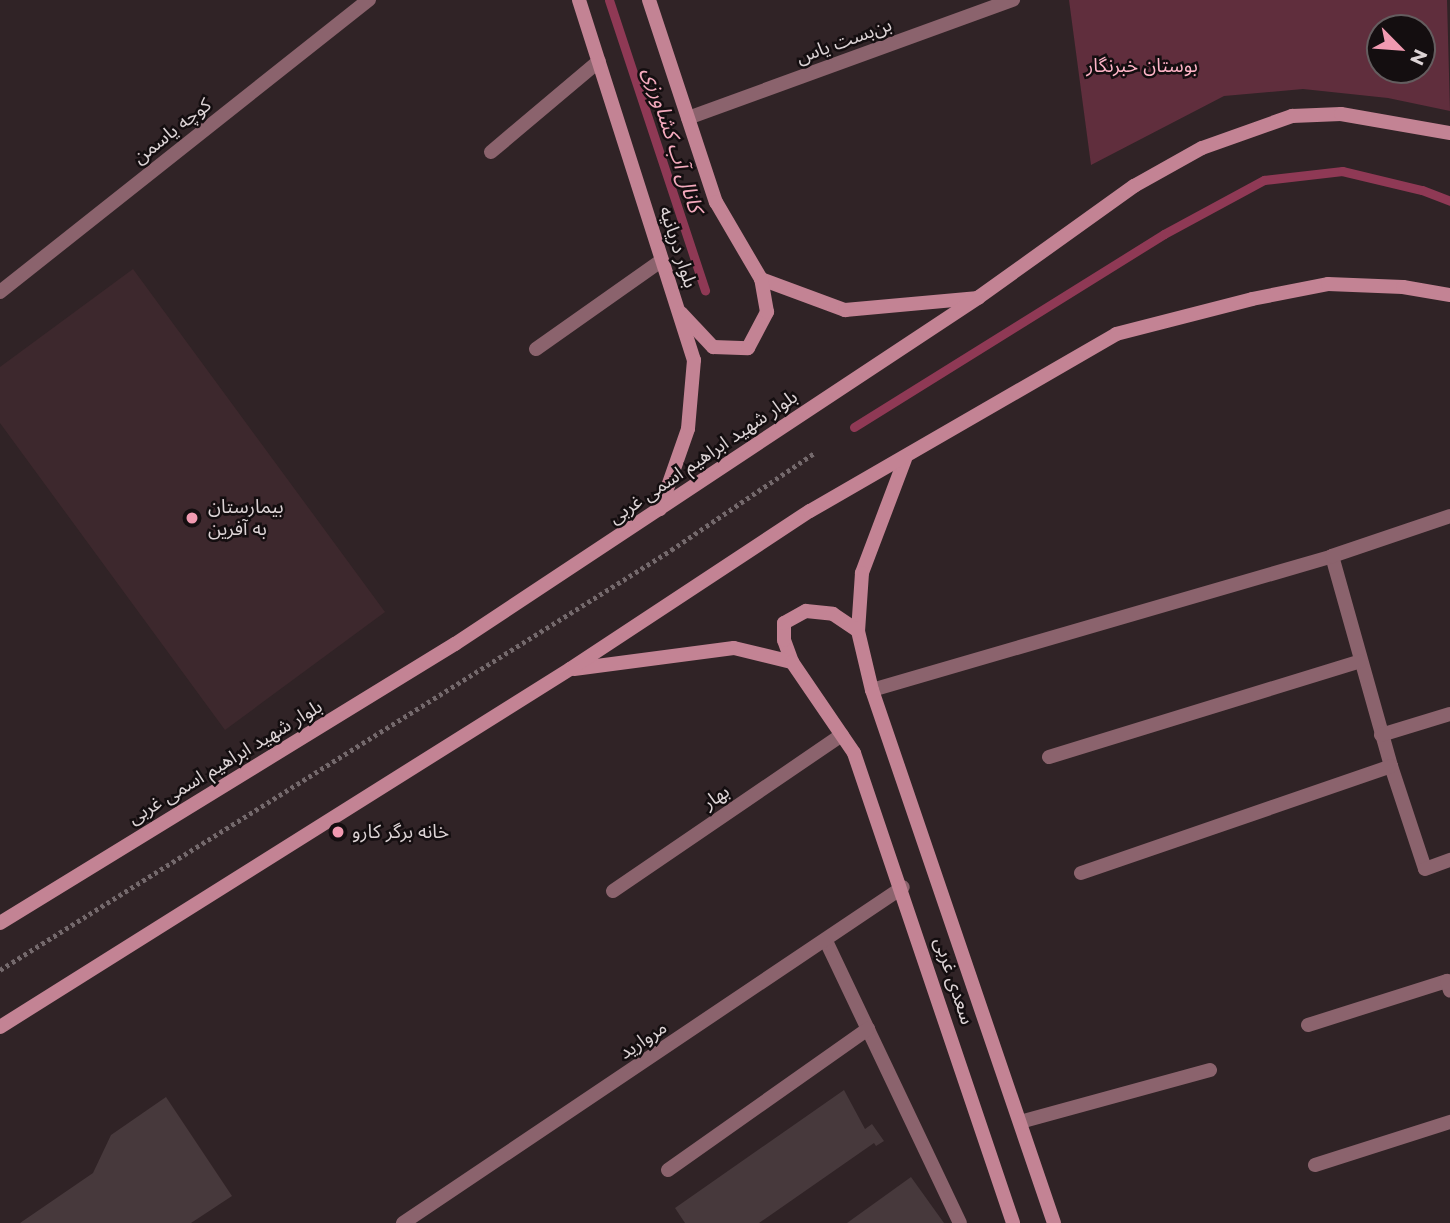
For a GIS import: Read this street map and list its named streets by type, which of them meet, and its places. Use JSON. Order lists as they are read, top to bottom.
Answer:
{
  "streets": {
    "main road": ["بلوار دریانیه", "بلوار شهید ابراهیم اسمی غربی", "سعدی غربی"],
    "street": [
      "بن‌بست یاس",
      "کوچه یاسمن",
      "بهار",
      "مروارید"
    ]
  },
  "crossings": [
    ["بلوار دریانیه", "بلوار شهید ابراهیم اسمی غربی"],
    ["بهار", "سعدی غربی"],
    ["سعدی غربی", "مروارید"]
  ],
  "water": ["کانال آب کشاورزی"],
  "parks": ["بوستان خبرنگار"],
  "places": ["بیمارستان به آفرین", "خانه برگر کارو"],
  "north": "bottom right"
}
